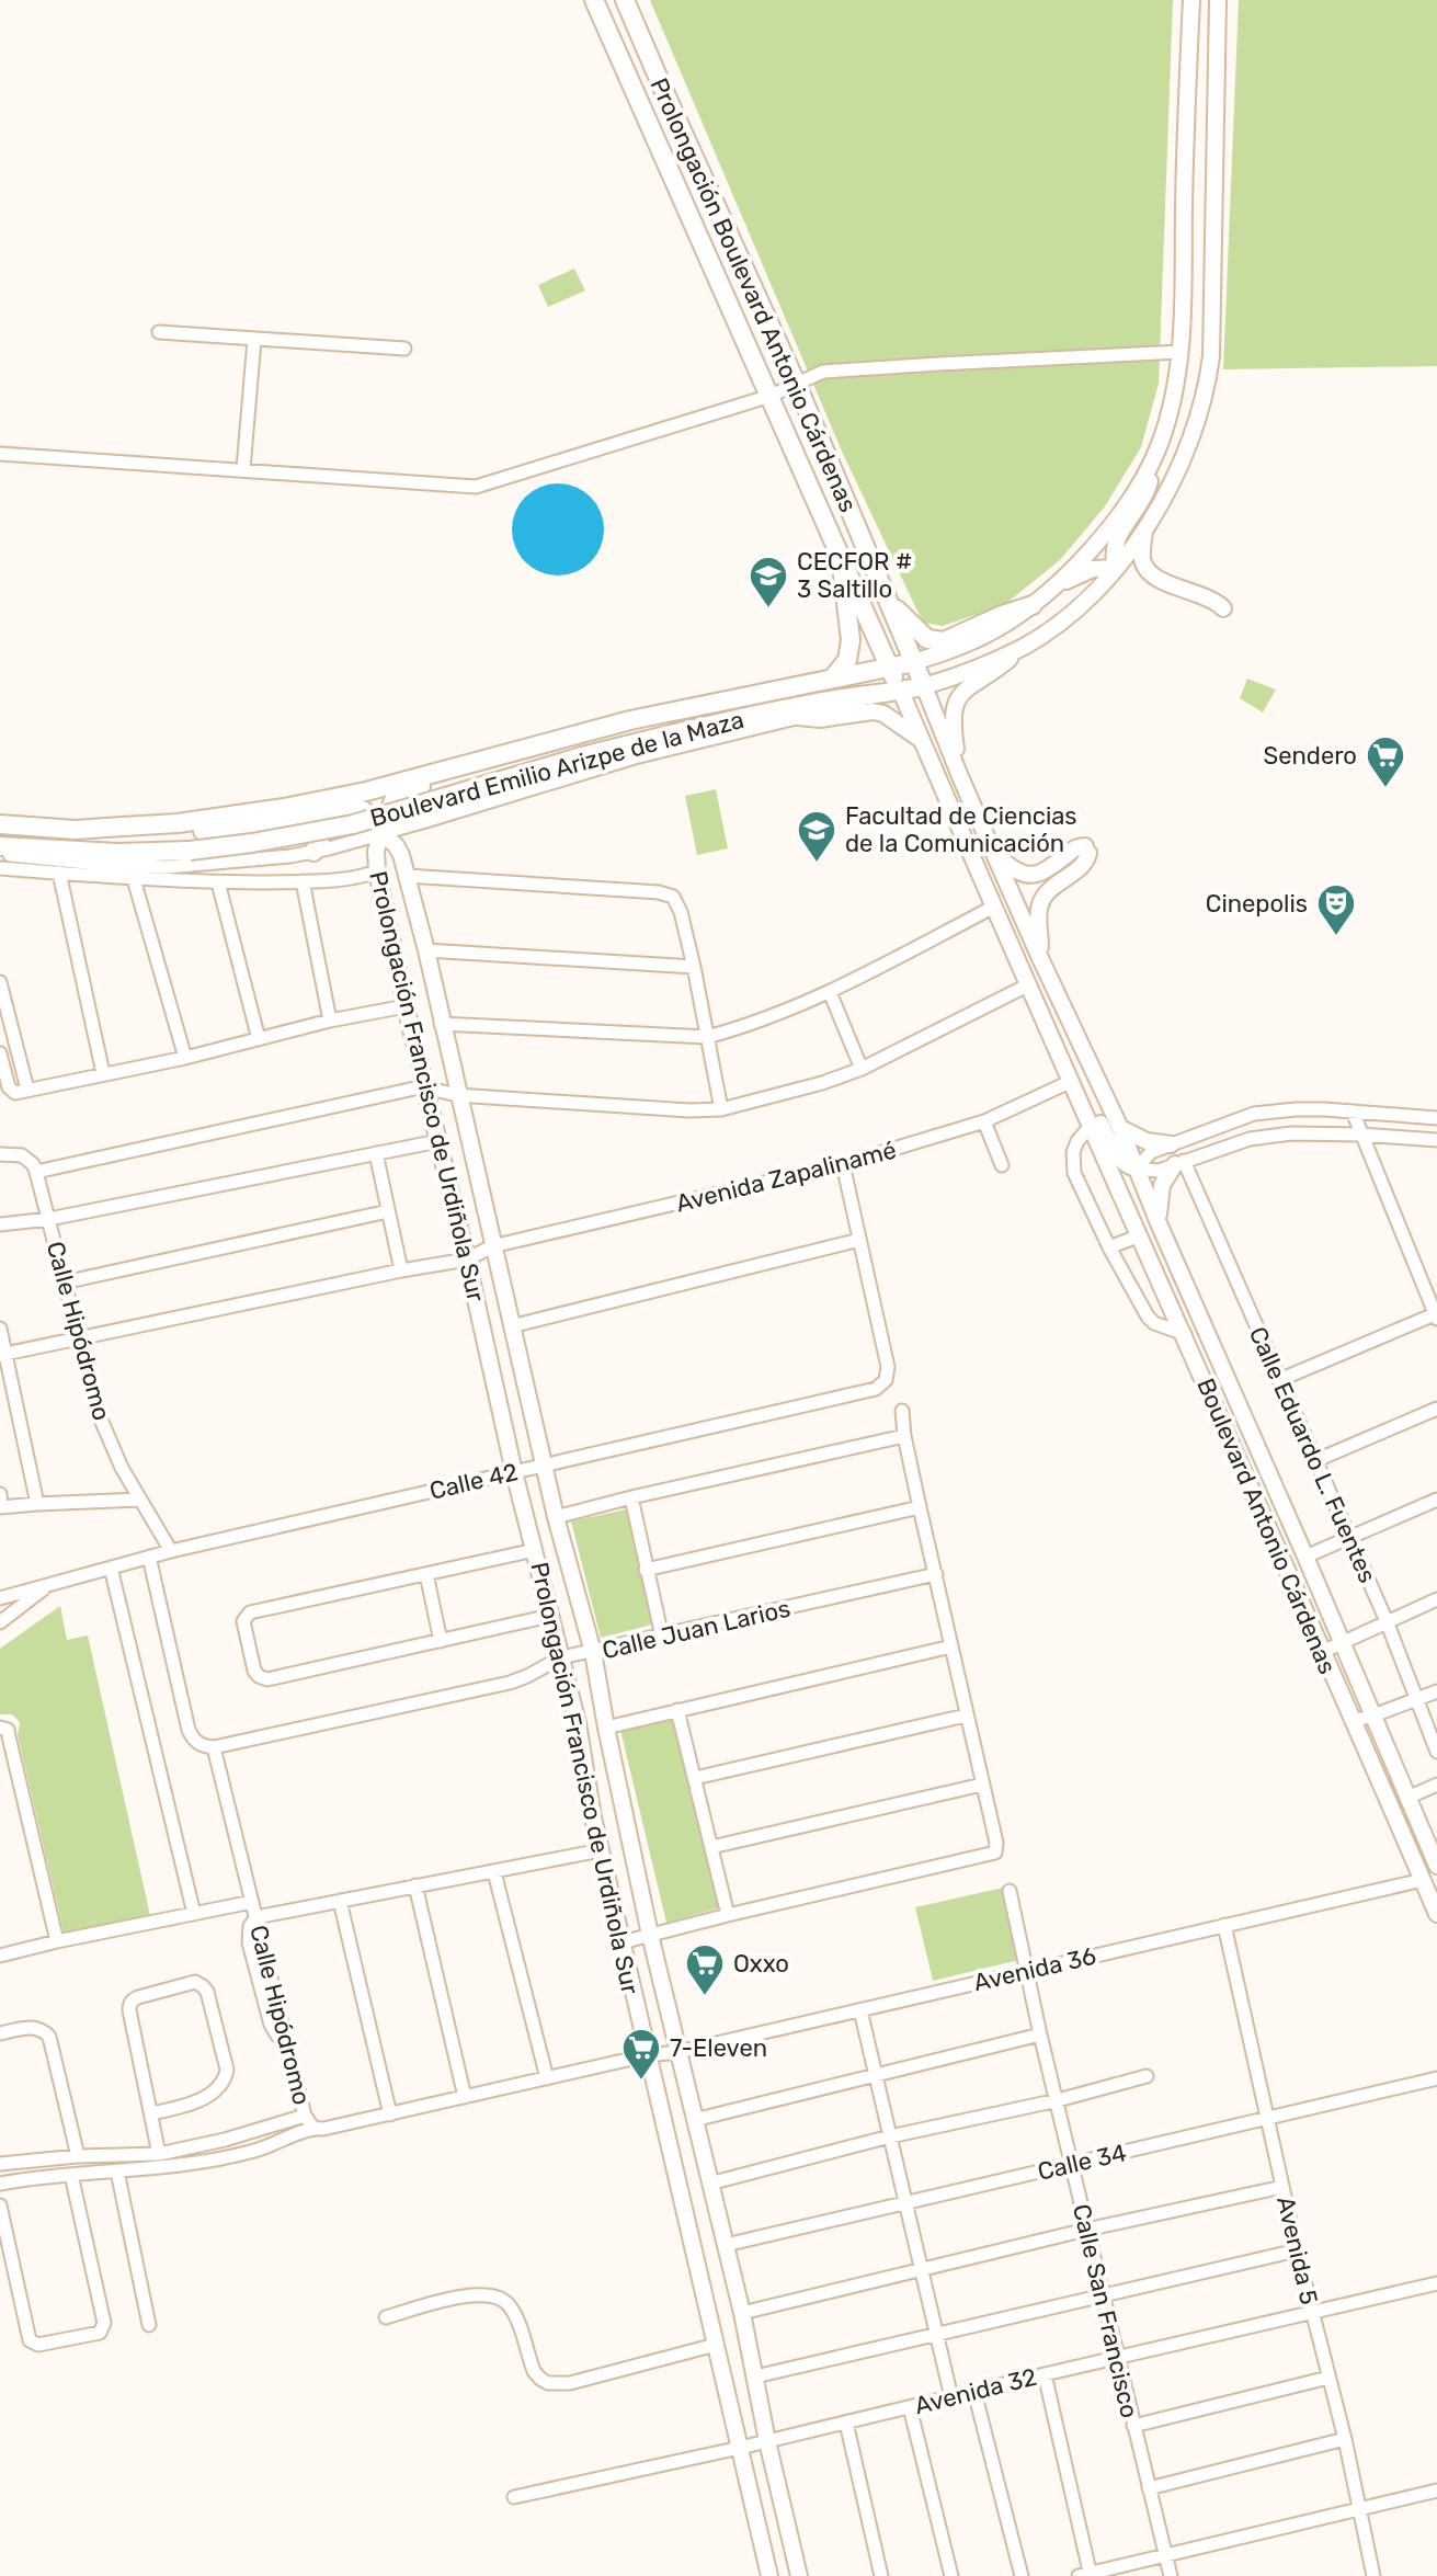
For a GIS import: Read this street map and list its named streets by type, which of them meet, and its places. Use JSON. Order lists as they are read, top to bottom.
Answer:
{
  "streets": {
    "highway": ["Prolongación Boulevard Antonio Cárdenas", "Boulevard Emilio Arizpe de la Maza"],
    "main road": ["Prolongación Francisco de Urdiñola Sur", "Boulevard Antonio Cárdenas"],
    "street": [
      "Avenida Zapalinamé",
      "Calle Hipódromo",
      "Calle Eduardo L. Fuentes",
      "Calle 42",
      "Calle Juan Larios",
      "Avenida 36",
      "Calle 34",
      "Avenida 5",
      "Calle San Francisco",
      "Avenida 32"
    ]
  },
  "crossings": [
    ["Prolongación Boulevard Antonio Cárdenas", "Boulevard Emilio Arizpe de la Maza"],
    ["Prolongación Boulevard Antonio Cárdenas", "Avenida Zapalinamé"],
    ["Prolongación Boulevard Antonio Cárdenas", "Boulevard Antonio Cárdenas"],
    ["Prolongación Francisco de Urdiñola Sur", "Avenida Zapalinamé"],
    ["Prolongación Francisco de Urdiñola Sur", "Calle 42"],
    ["Prolongación Francisco de Urdiñola Sur", "Calle Juan Larios"],
    ["Prolongación Francisco de Urdiñola Sur", "Avenida 36"],
    ["Prolongación Francisco de Urdiñola Sur", "Calle 34"],
    ["Prolongación Francisco de Urdiñola Sur", "Avenida 32"],
    ["Avenida Zapalinamé", "Calle Hipódromo"],
    ["Calle Hipódromo", "Calle 42"],
    ["Calle Hipódromo", "Calle Juan Larios"],
    ["Calle Hipódromo", "Avenida 36"],
    ["Boulevard Antonio Cárdenas", "Avenida 36"],
    ["Avenida 36", "Avenida 5"],
    ["Avenida 36", "Calle San Francisco"],
    ["Calle 34", "Avenida 5"],
    ["Calle 34", "Calle San Francisco"],
    ["Avenida 5", "Avenida 32"],
    ["Calle San Francisco", "Avenida 32"]
  ],
  "places": {
    "school or university": ["CECFOR # 3 Saltillo", "Facultad de Ciencias de la Comunicación"],
    "supermarket": ["Sendero", "Oxxo", "7-Eleven"],
    "theatre": ["Cinepolis"]
  }
}
